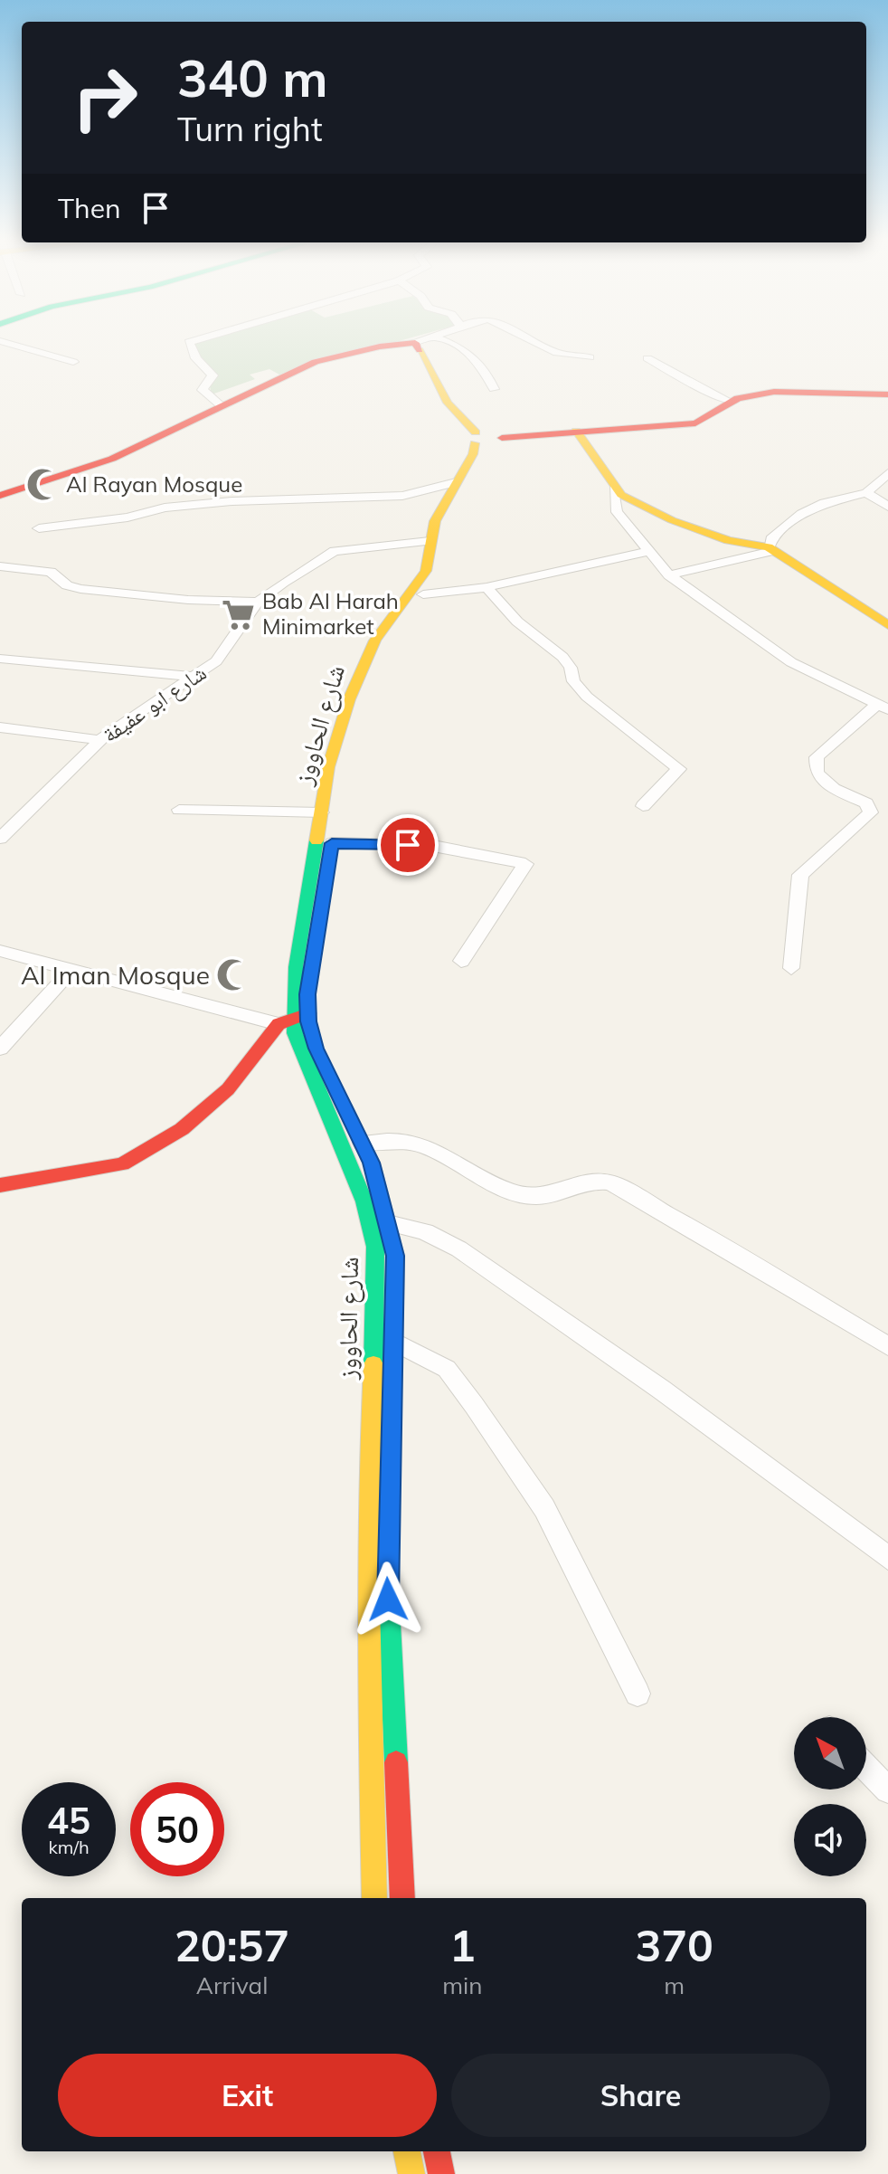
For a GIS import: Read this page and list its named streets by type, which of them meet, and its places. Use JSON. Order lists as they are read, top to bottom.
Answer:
{
  "streets": {
    "main road": ["شارع الحاووز"],
    "street": ["شارع ابو عفيفة"]
  },
  "crossings": [
    ["شارع ابو عفيفة", "شارع الحاووز"]
  ],
  "places": {
    "mosque": ["Al Rayan Mosque", "Al Iman Mosque"],
    "supermarket": ["Bab Al Harah Minimarket"]
  },
  "north": "top left",
  "page": {
    "turn": ["340 m", "Turn right"],
    "then": "Then",
    "speed": "45 km/h",
    "limit": "50",
    "eta": [
      "20:57",
      "Arrival",
      "1",
      "min",
      "370",
      "m"
    ],
    "buttons": ["Exit", "Share"]
  }
}
